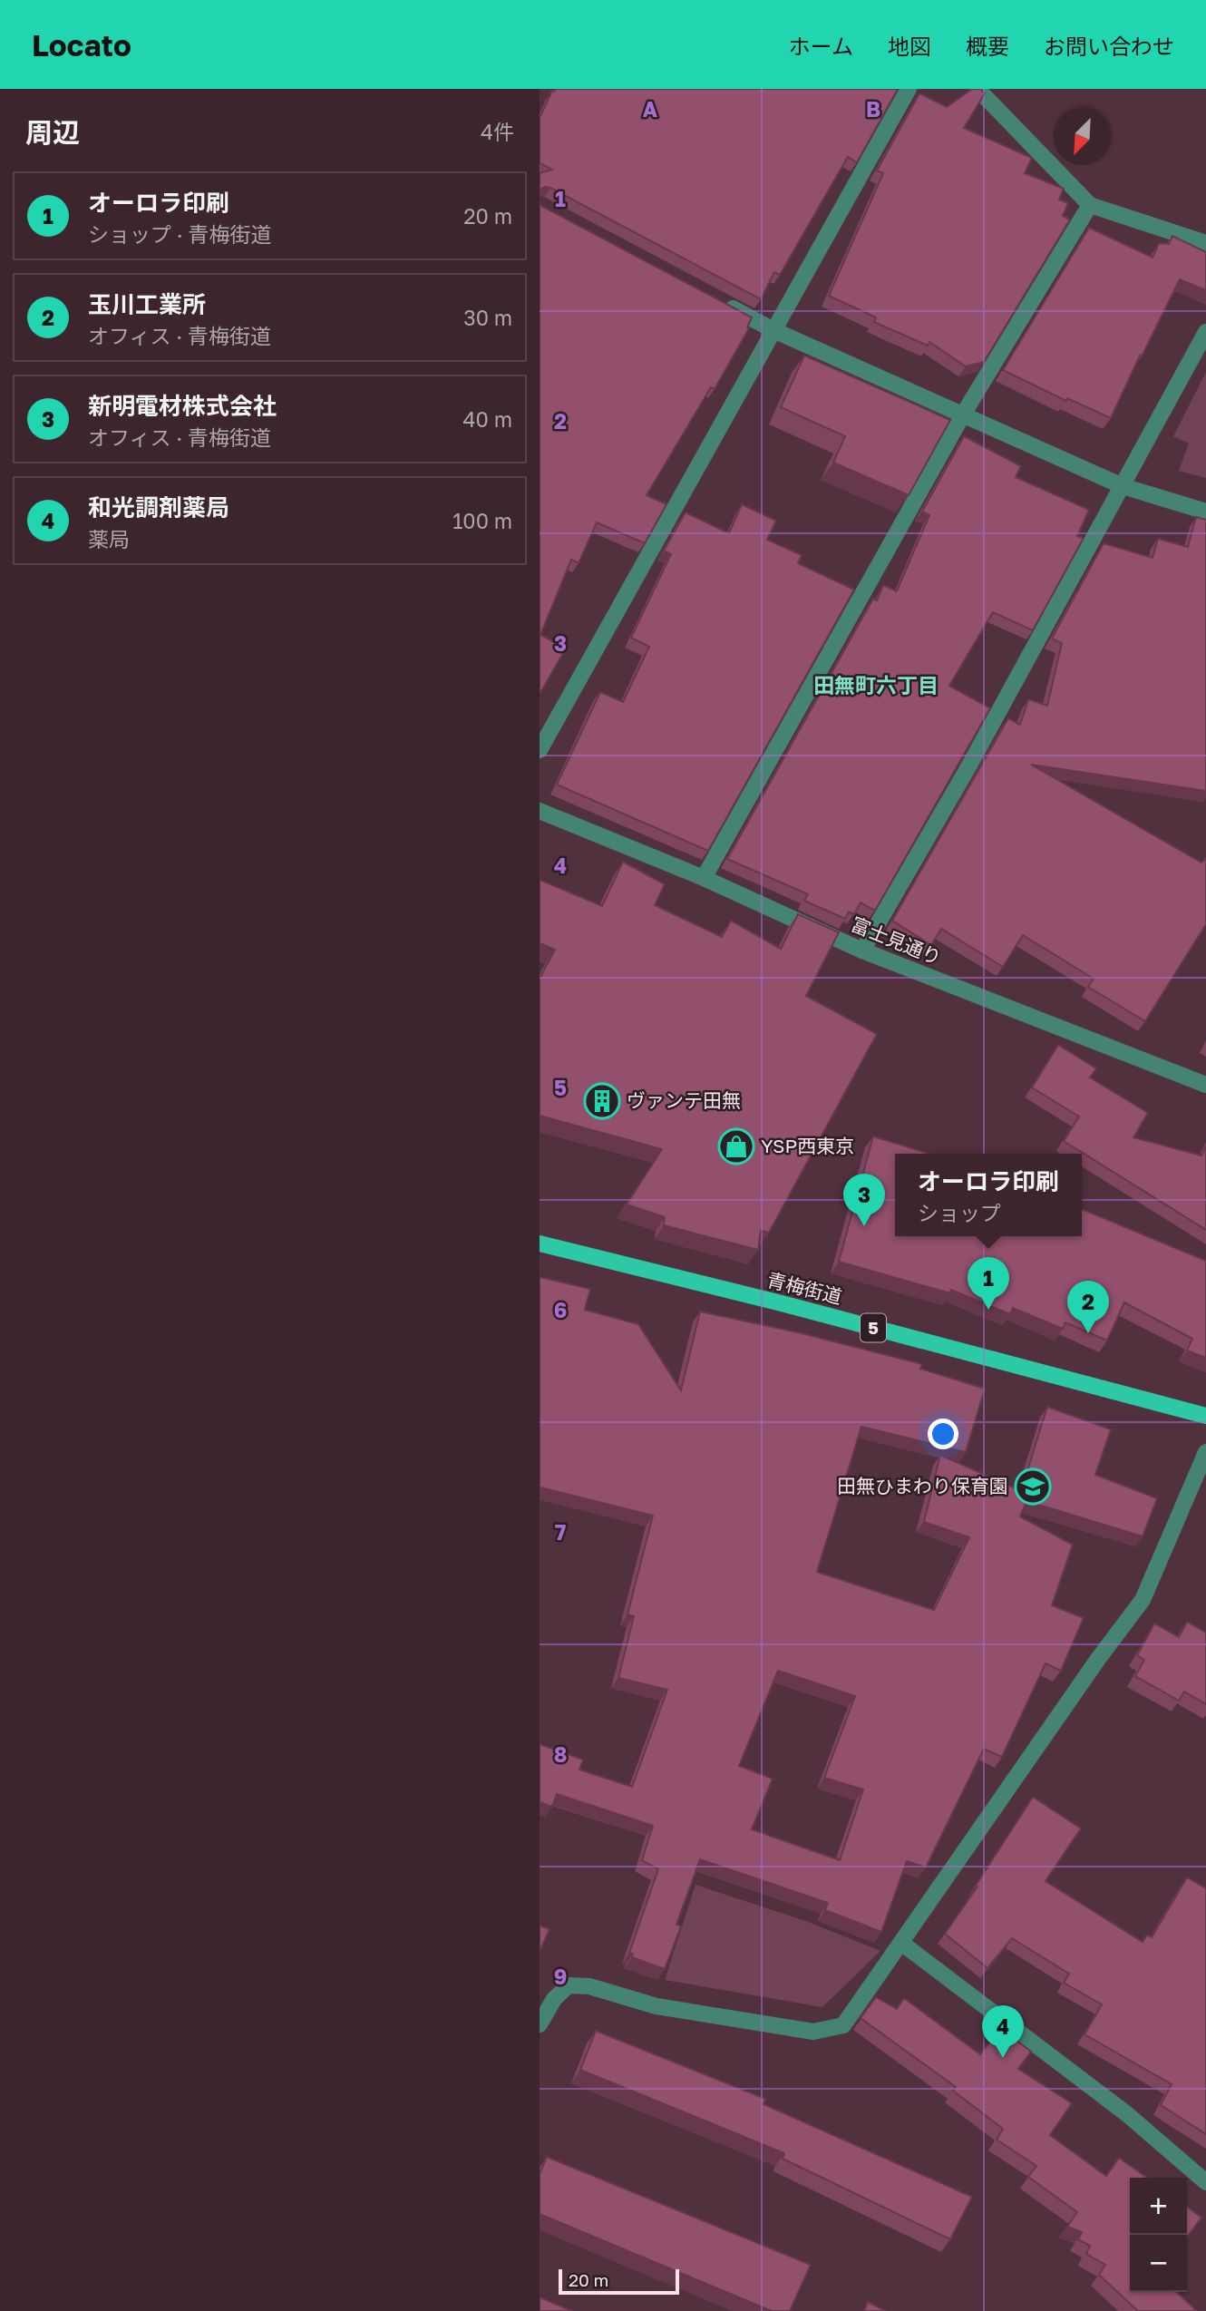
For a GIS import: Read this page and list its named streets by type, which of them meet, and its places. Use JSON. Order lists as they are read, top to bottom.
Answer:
{
  "streets": {
    "main road": ["青梅街道", "5"],
    "street": ["富士見通り"]
  },
  "districts": ["田無町六丁目"],
  "places": {
    "building": ["ヴァンテ田無"],
    "shop": ["YSP西東京"],
    "school or university": ["田無ひまわり保育園"]
  },
  "scale_bar": "20 m",
  "north": "bottom left",
  "page": {
    "header": "Locato",
    "nav": [
      "ホーム",
      "地図",
      "概要",
      "お問い合わせ"
    ],
    "heading": ["周辺", "4件"],
    "list": [
      {
        "mark": "1",
        "name": "オーロラ印刷",
        "note": "ショップ · 青梅街道",
        "value": "20 m"
      },
      {
        "mark": "2",
        "name": "玉川工業所",
        "note": "オフィス · 青梅街道",
        "value": "30 m"
      },
      {
        "mark": "3",
        "name": "新明電材株式会社",
        "note": "オフィス · 青梅街道",
        "value": "40 m"
      },
      {
        "mark": "4",
        "name": "和光調剤薬局",
        "note": "薬局",
        "value": "100 m"
      }
    ],
    "popup": ["オーロラ印刷", "ショップ"],
    "pins": [
      "3",
      "1",
      "2",
      "4"
    ],
    "map_buttons": ["+", "−"],
    "scale": "20 m"
  },
  "grid": {
    "columns": ["A", "B"],
    "rows": [
      "1",
      "2",
      "3",
      "4",
      "5",
      "6",
      "7",
      "8",
      "9"
    ]
  }
}
